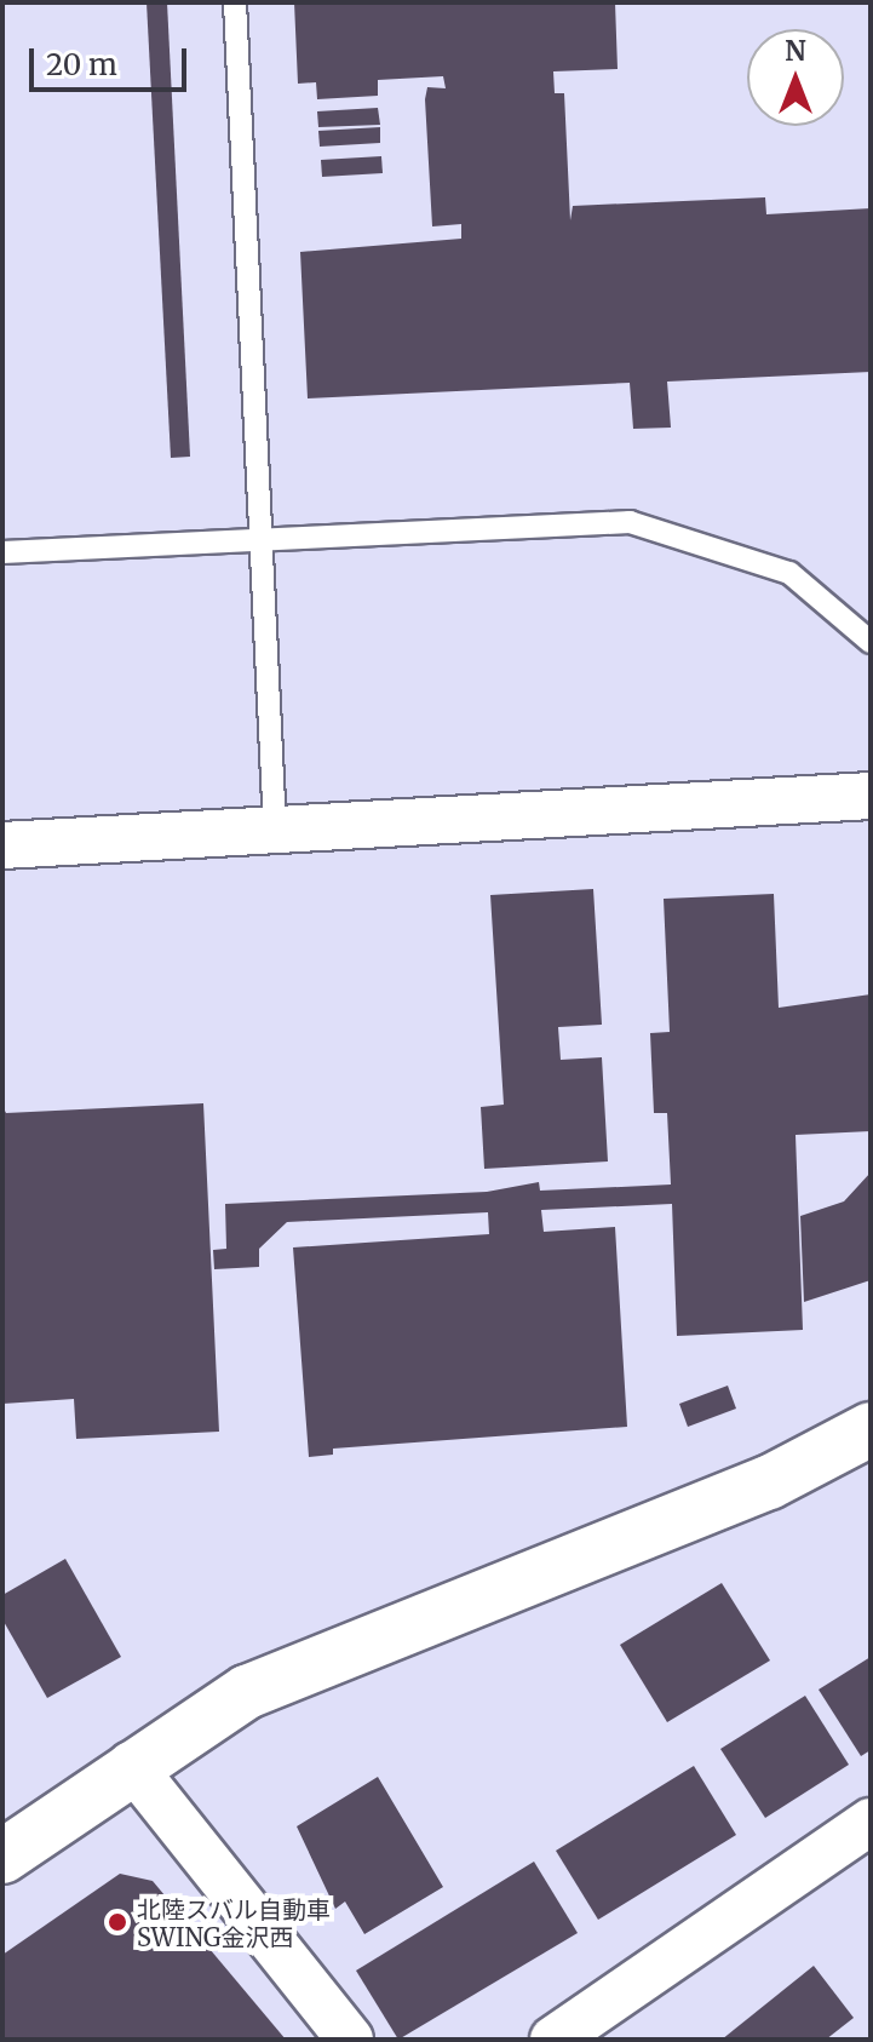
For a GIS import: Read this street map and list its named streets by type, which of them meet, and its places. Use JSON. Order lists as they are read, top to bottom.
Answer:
{
  "places": ["北陸スバル自動車 SWING金沢西"],
  "scale_bar": "20 m",
  "north": "top"
}
